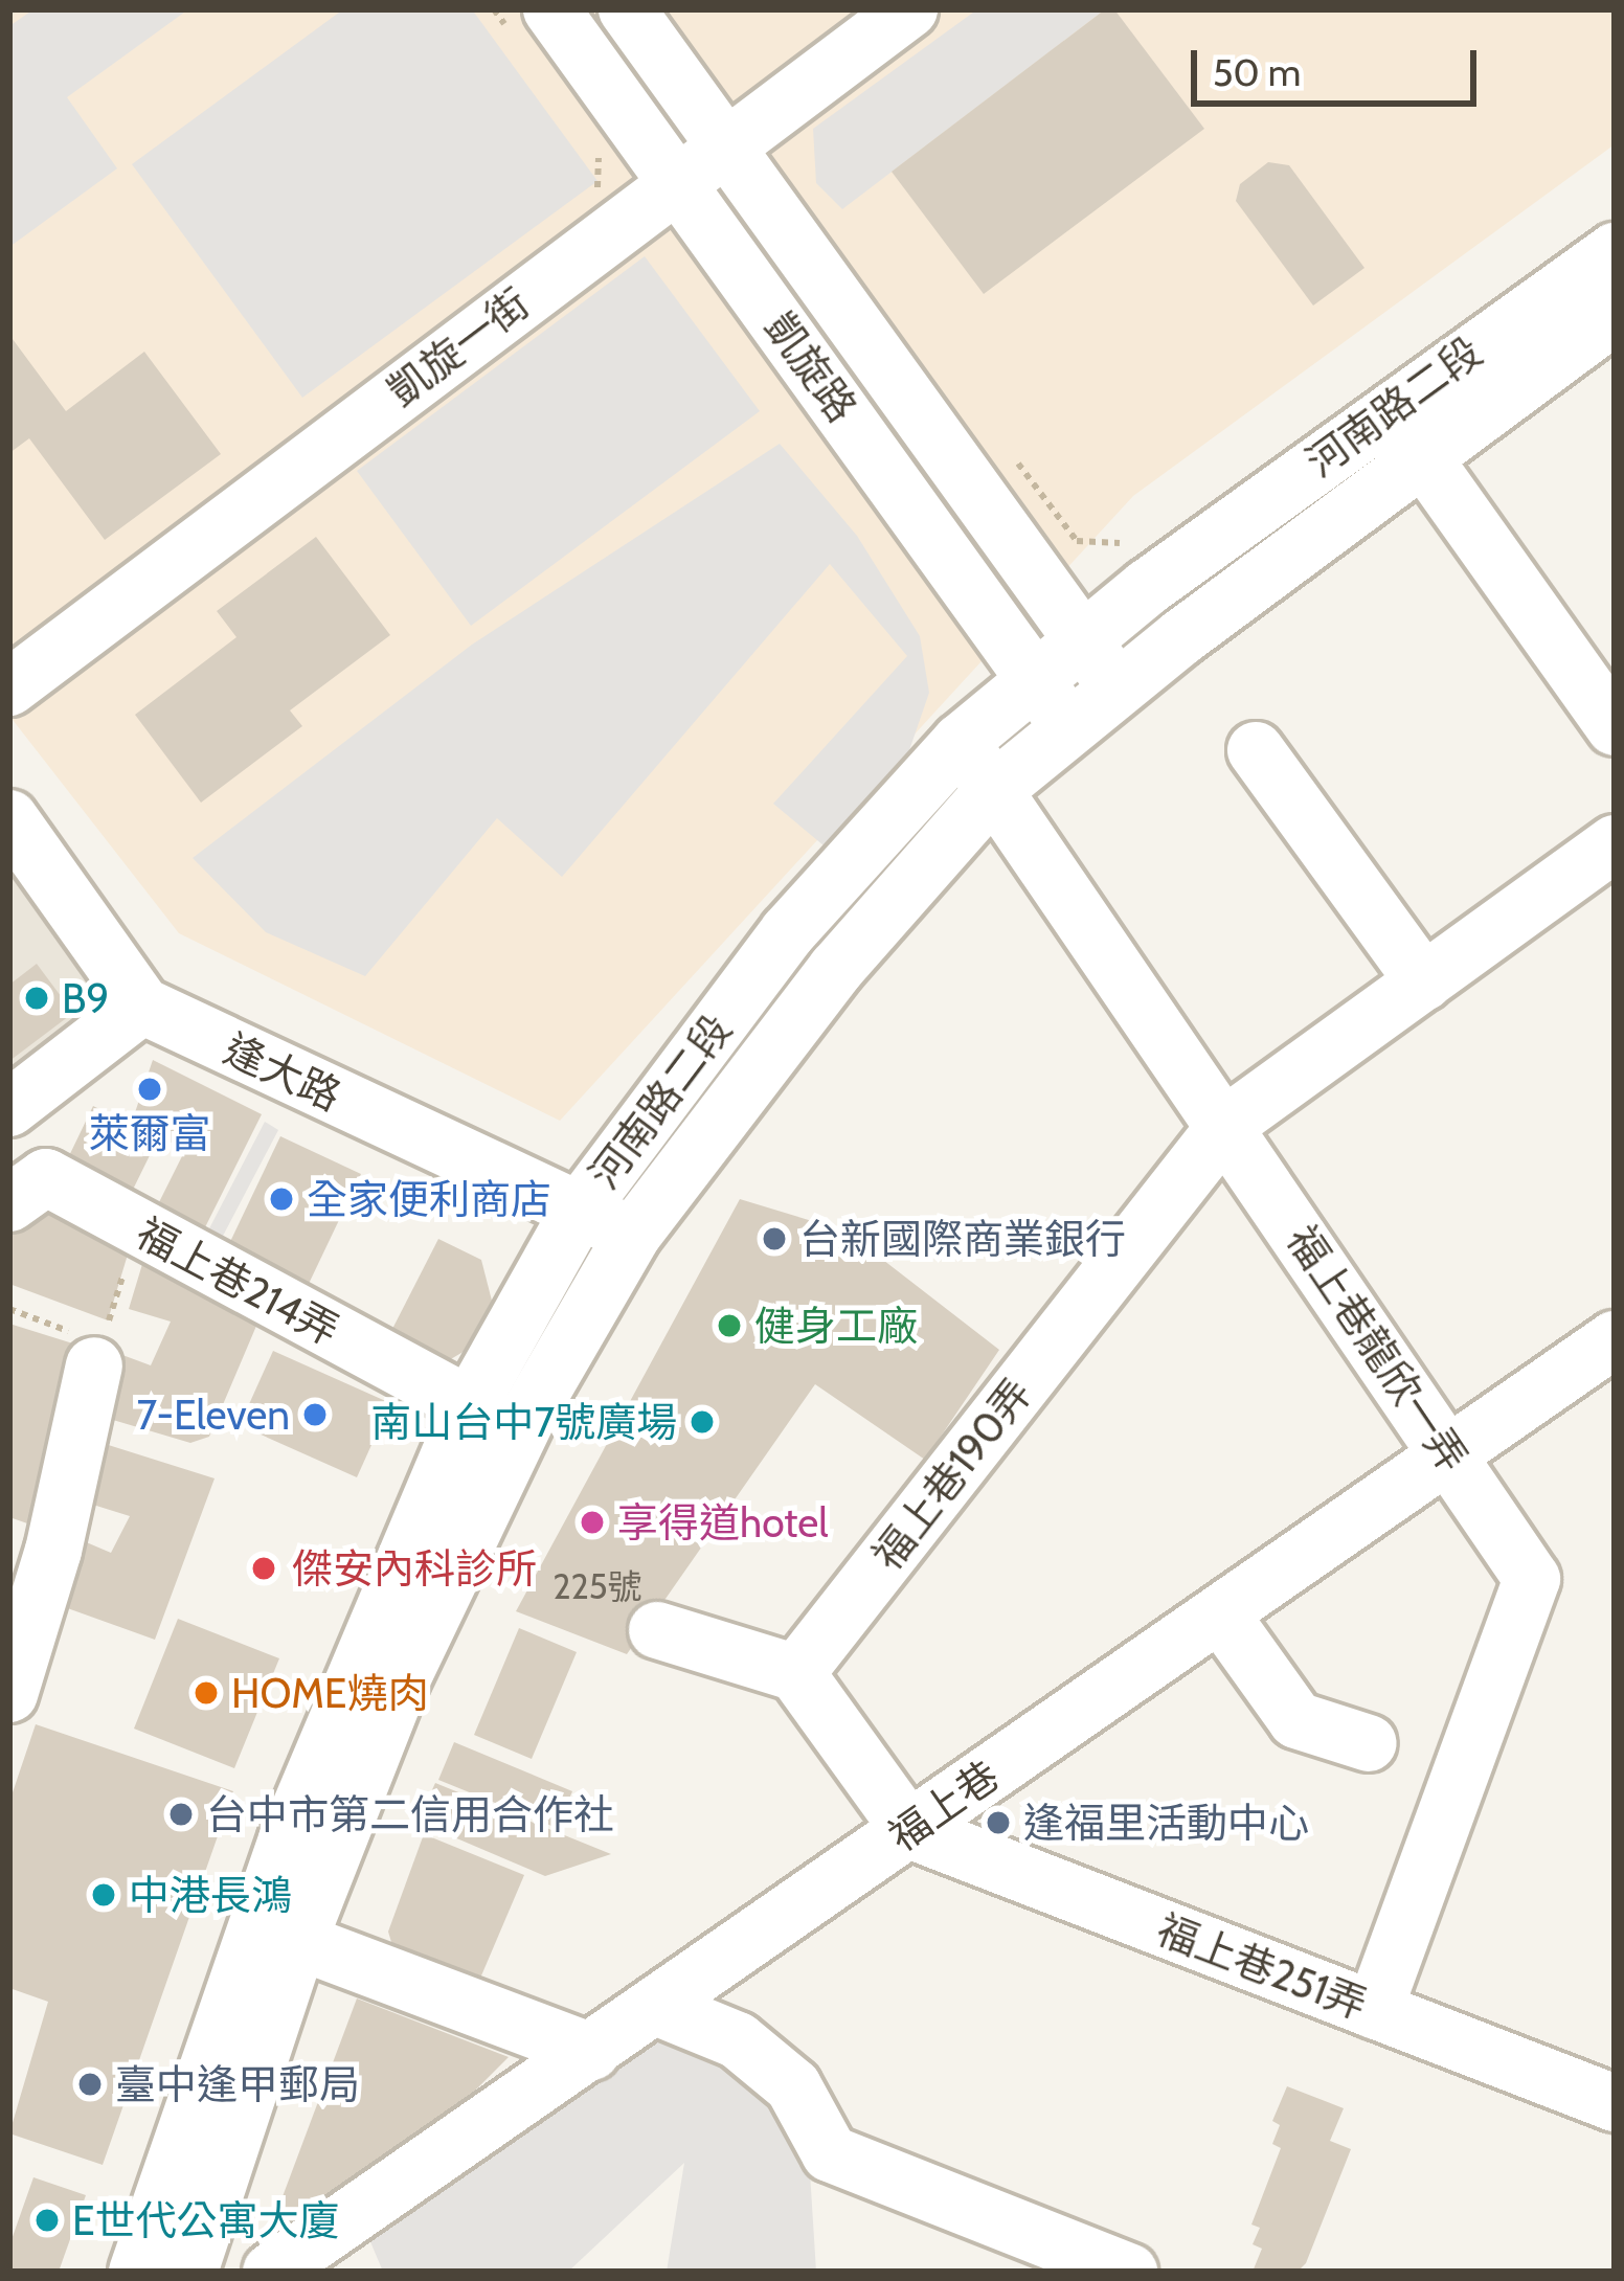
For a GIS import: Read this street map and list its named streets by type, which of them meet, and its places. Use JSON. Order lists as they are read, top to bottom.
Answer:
{
  "streets": {
    "street": [
      "凱旋一街",
      "凱旋路",
      "河南路二段",
      "逢大路",
      "福上巷214弄",
      "福上巷龍欣一弄",
      "福上巷190弄",
      "福上巷",
      "福上巷251弄"
    ]
  },
  "crossings": [
    ["凱旋一街", "凱旋路"],
    ["凱旋路", "河南路二段"],
    ["河南路二段", "逢大路"],
    ["河南路二段", "福上巷214弄"],
    ["河南路二段", "福上巷龍欣一弄"],
    ["福上巷龍欣一弄", "福上巷190弄"],
    ["福上巷龍欣一弄", "福上巷"],
    ["福上巷龍欣一弄", "福上巷251弄"],
    ["福上巷", "福上巷251弄"]
  ],
  "places": [
    "B9",
    "萊爾富",
    "全家便利商店",
    "台新國際商業銀行",
    "健身工廠",
    "7-Eleven",
    "南山台中7號廣場",
    "享得道hotel",
    "傑安內科診所",
    "HOME燒肉",
    "台中市第二信用合作社",
    "逢福里活動中心",
    "中港長鴻",
    "臺中逢甲郵局",
    "E世代公寓大廈"
  ],
  "house_numbers": ["225號"],
  "scale_bar": "50 m"
}
